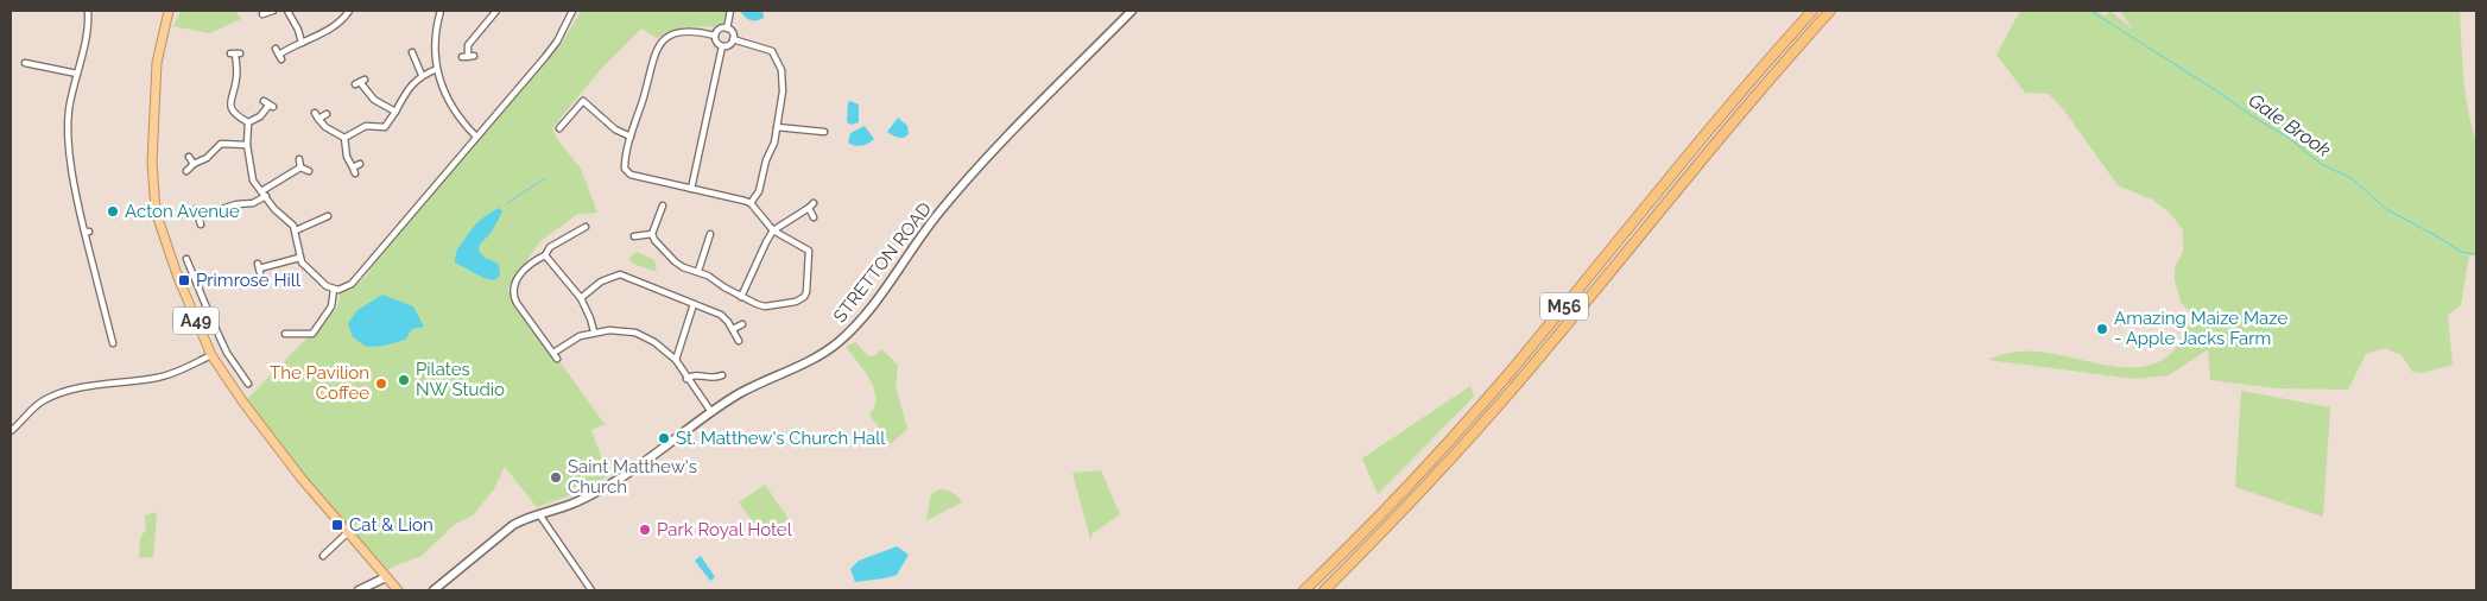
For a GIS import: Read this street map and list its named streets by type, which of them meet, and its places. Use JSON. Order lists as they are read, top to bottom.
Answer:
{
  "streets": {
    "highway": ["M56", "A49"],
    "main road": ["STRETTON ROAD"]
  },
  "water": ["Gale Brook"],
  "places": {
    "other": [
      "Acton Avenue",
      "Amazing Maize Maze - Apple Jacks Farm",
      "Pilates NW Studio",
      "The Pavilion Coffee",
      "St. Matthew's Church Hall",
      "Saint Matthew's Church",
      "Park Royal Hotel"
    ],
    "transit": ["Primrose Hill", "Cat & Lion"]
  }
}
